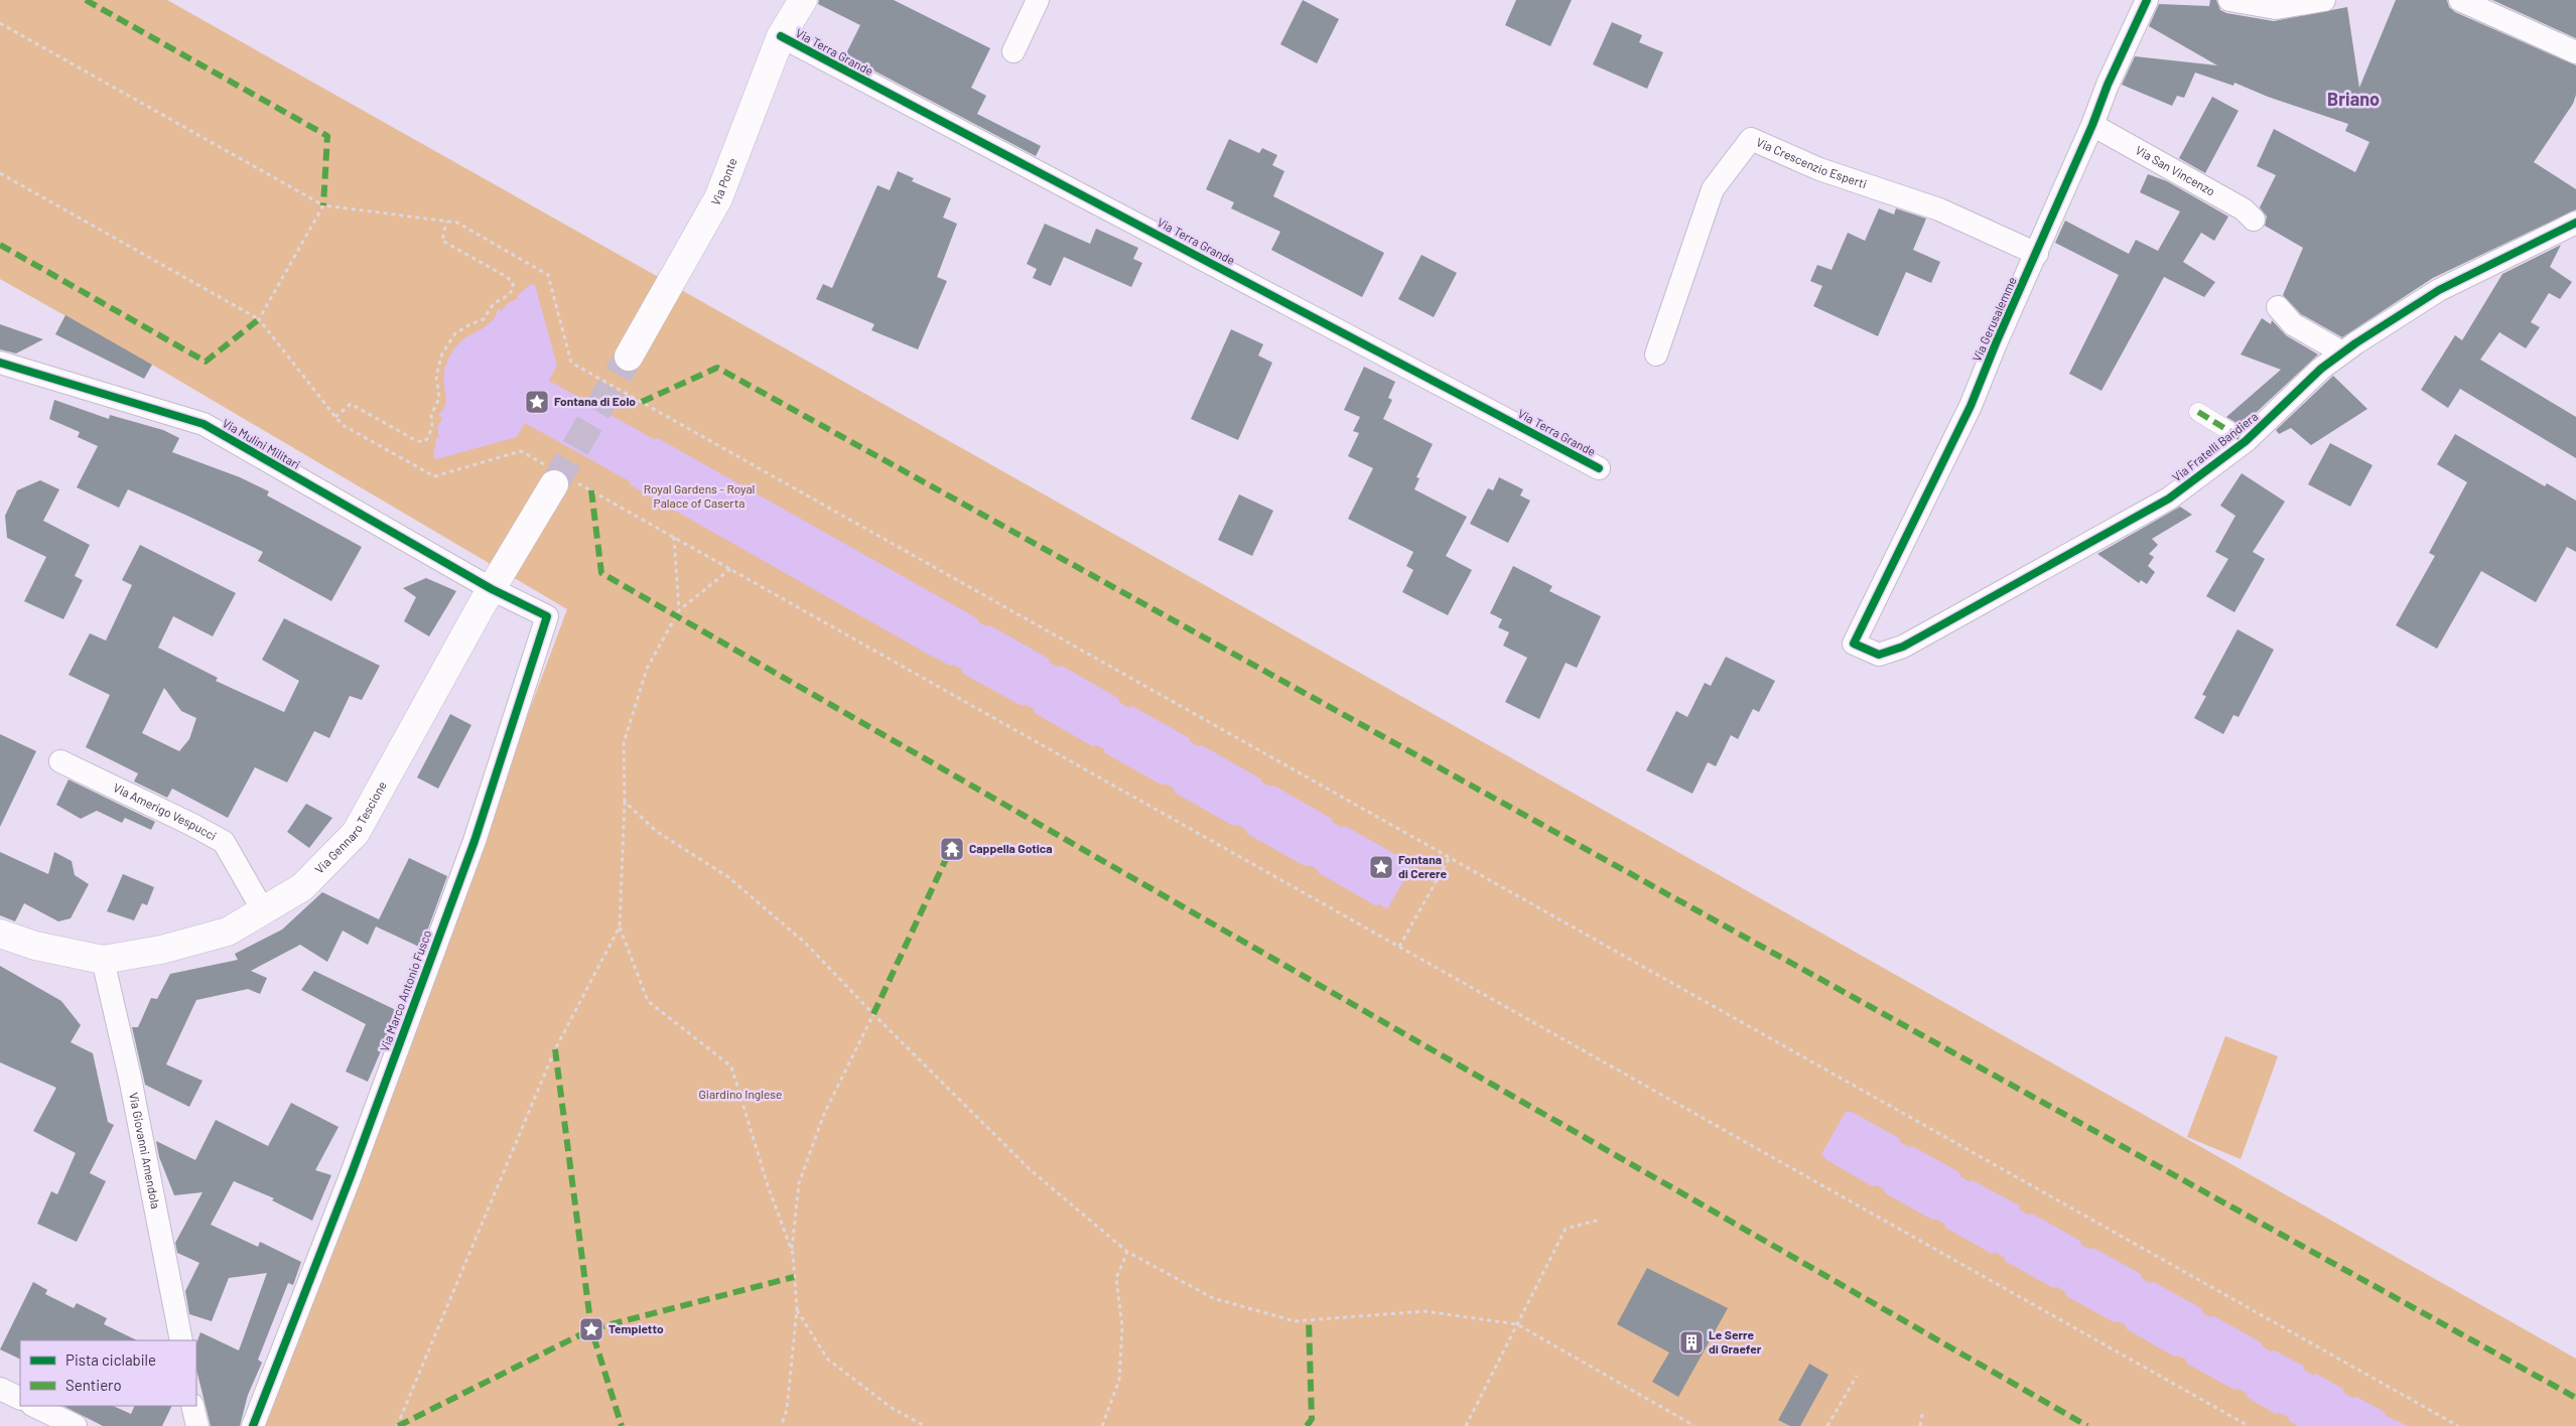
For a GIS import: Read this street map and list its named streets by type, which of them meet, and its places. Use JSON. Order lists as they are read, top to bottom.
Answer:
{
  "streets": {
    "street": [
      "Via Terra Grande",
      "Via Crescenzio Esperti",
      "Via San Vincenzo",
      "Via Ponte",
      "Via Gerusalemme",
      "Via Mulini Militari",
      "Via Fratelli Bandiera",
      "Via Amerigo Vespucci",
      "Via Gennaro Tescione",
      "Via Marco Antonio Fusco",
      "Via Giovanni Amendola"
    ]
  },
  "crossings": [
    ["Via Terra Grande", "Via Ponte"],
    ["Via Crescenzio Esperti", "Via Gerusalemme"],
    ["Via San Vincenzo", "Via Gerusalemme"],
    ["Via Gerusalemme", "Via Fratelli Bandiera"],
    ["Via Mulini Militari", "Via Gennaro Tescione"],
    ["Via Mulini Militari", "Via Marco Antonio Fusco"],
    ["Via Amerigo Vespucci", "Via Gennaro Tescione"],
    ["Via Gennaro Tescione", "Via Marco Antonio Fusco"],
    ["Via Gennaro Tescione", "Via Giovanni Amendola"]
  ],
  "districts": ["Briano"],
  "parks": ["Royal Gardens - Royal Palace of Caserta", "Giardino Inglese"],
  "places": {
    "place": ["Fontana di Eolo", "Fontana di Cerere", "Tempietto"],
    "temple": ["Cappella Gotica"],
    "building": ["Le Serre di Graefer"]
  },
  "legend": ["Pista ciclabile", "Sentiero"]
}
